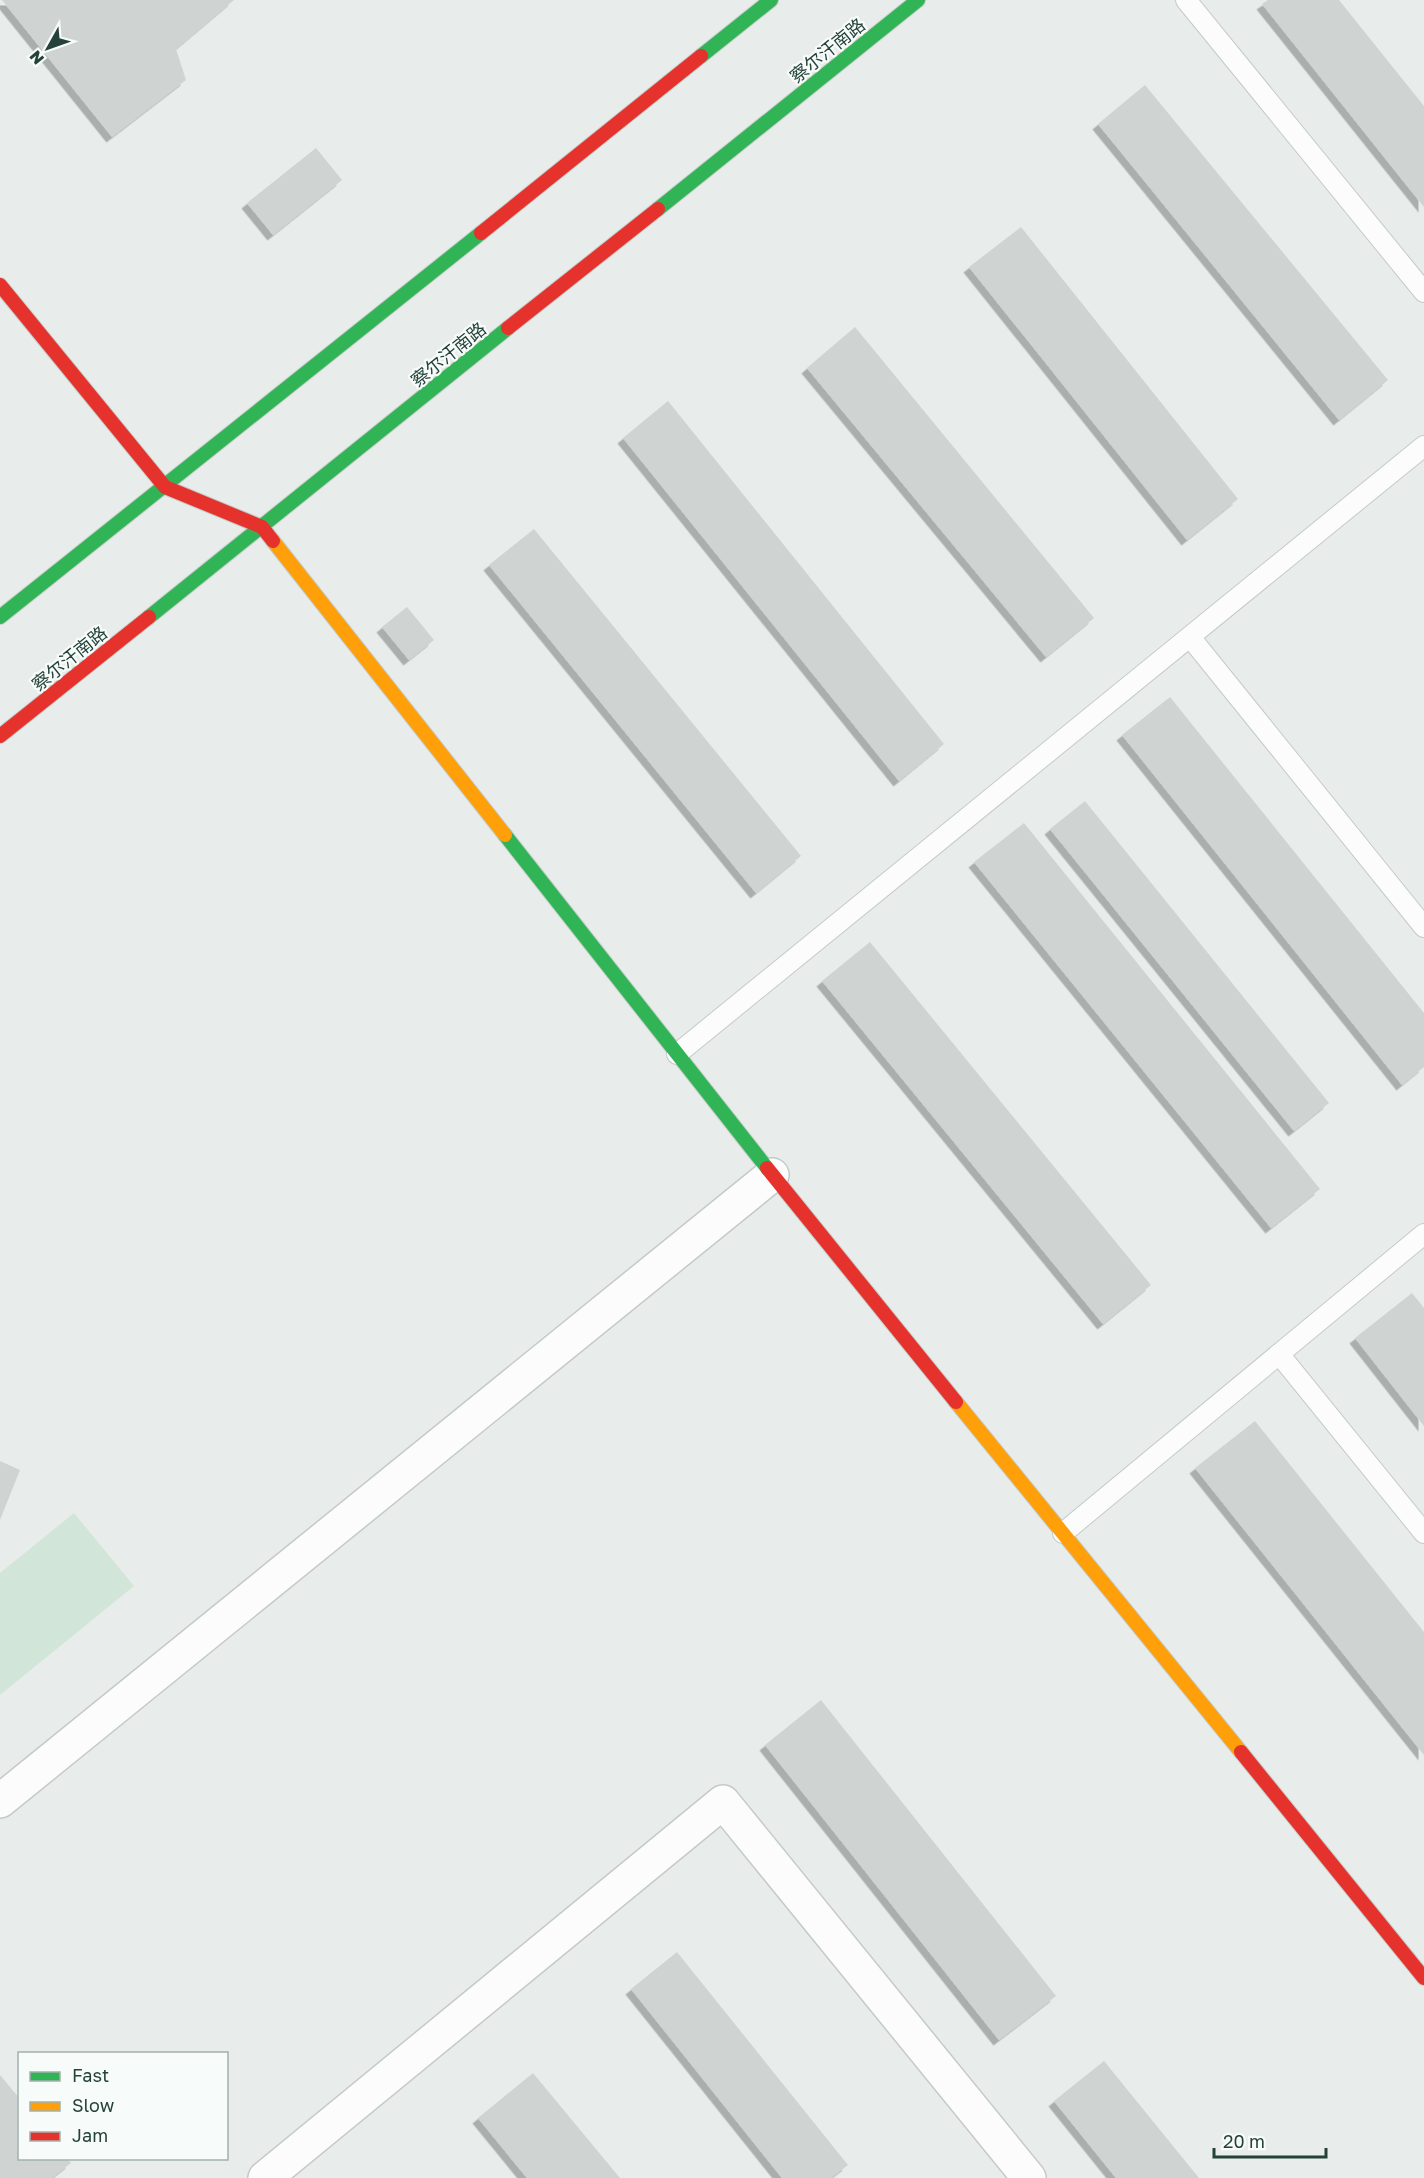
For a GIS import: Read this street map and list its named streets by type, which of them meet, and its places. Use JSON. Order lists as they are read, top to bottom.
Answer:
{
  "streets": {
    "street": ["察尔汗南路"]
  },
  "legend": ["Fast", "Slow", "Jam"],
  "scale_bar": "20 m",
  "north": "bottom left"
}
